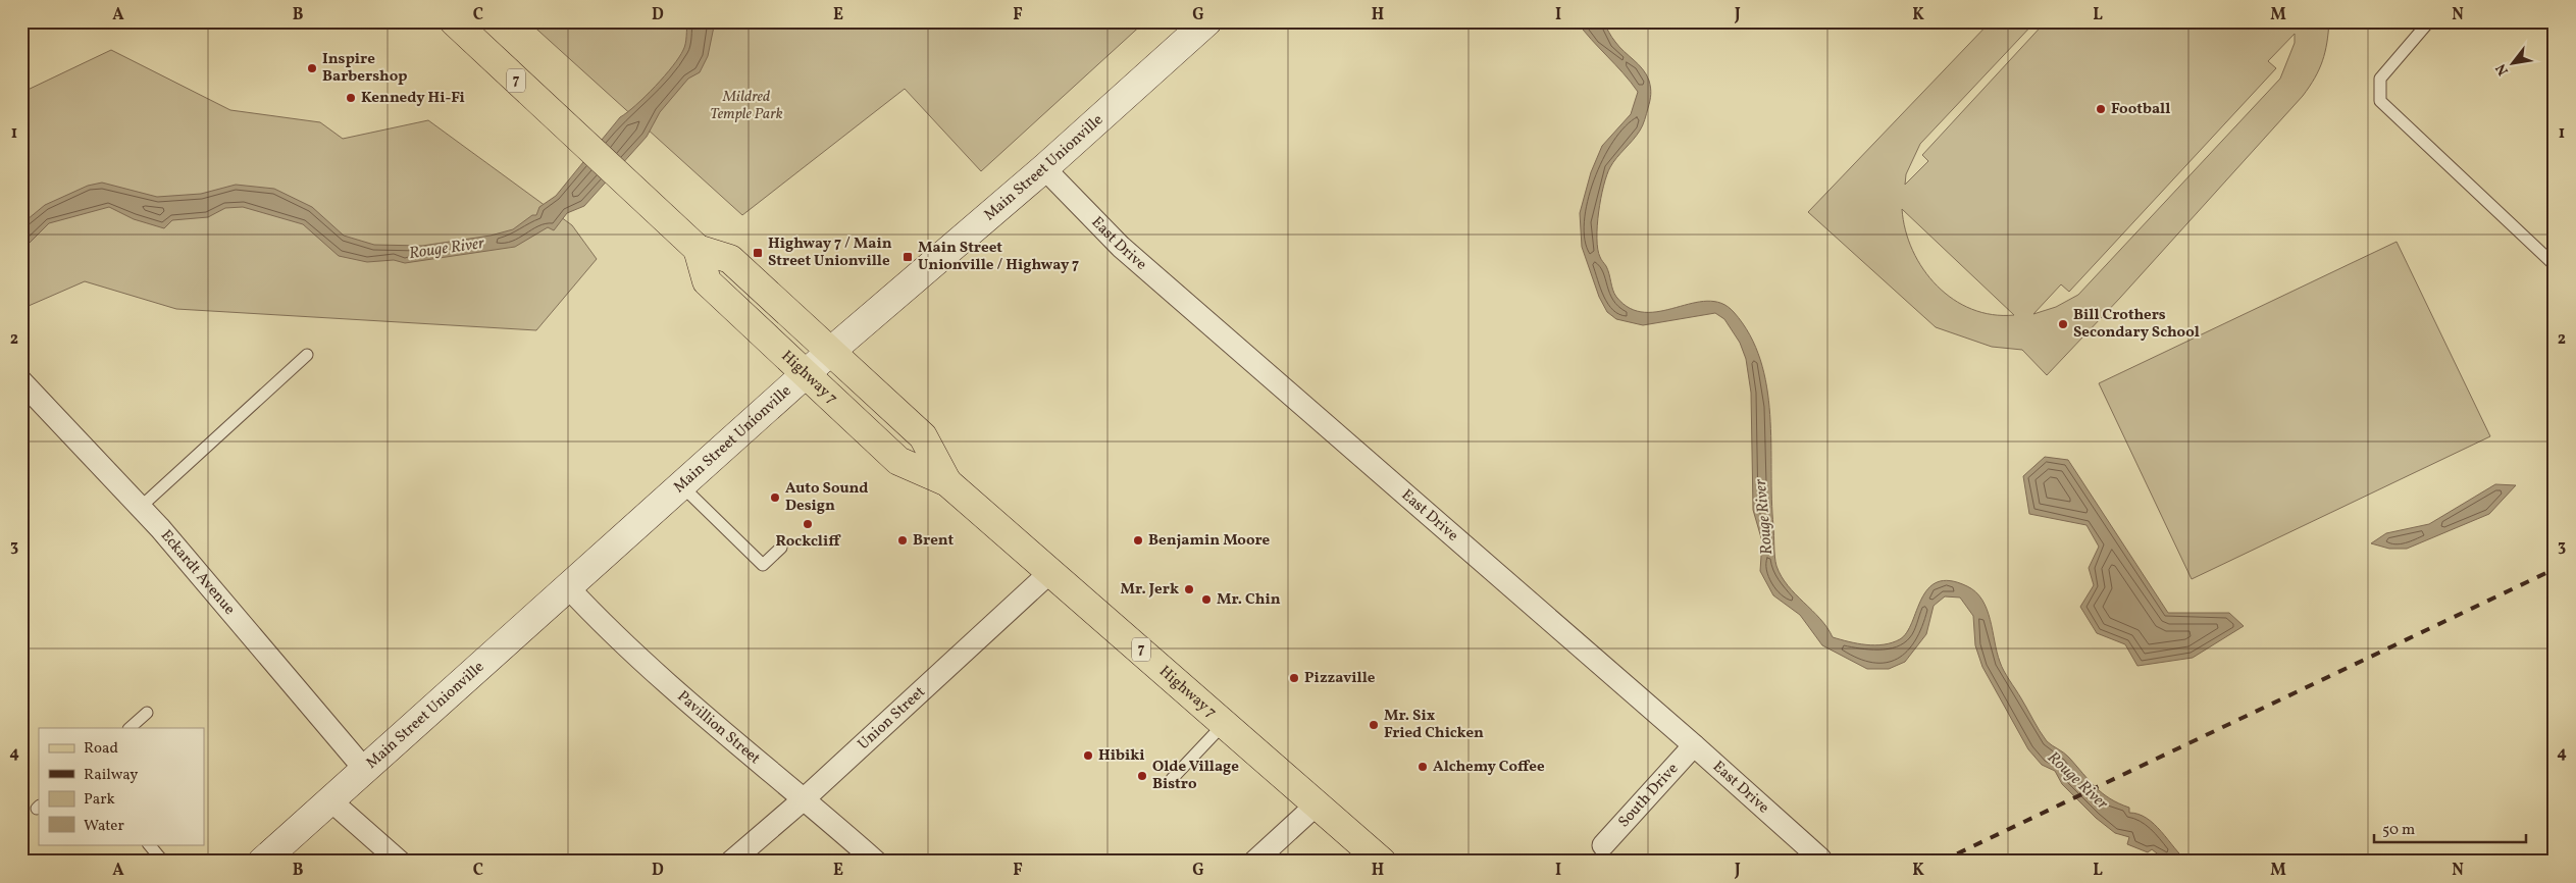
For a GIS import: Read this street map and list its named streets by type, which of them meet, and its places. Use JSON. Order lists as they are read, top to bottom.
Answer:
{
  "streets": {
    "main road": ["7", "Main Street Unionville", "Highway 7"],
    "street": [
      "East Drive",
      "Eckardt Avenue",
      "Union Street",
      "Pavillion Street",
      "South Drive"
    ]
  },
  "crossings": [
    ["Main Street Unionville", "East Drive"],
    ["Main Street Unionville", "Highway 7"],
    ["Main Street Unionville", "Eckardt Avenue"],
    ["Main Street Unionville", "Pavillion Street"],
    ["East Drive", "South Drive"],
    ["Highway 7", "Union Street"],
    ["Union Street", "Pavillion Street"]
  ],
  "water": ["Rouge River"],
  "parks": ["Mildred Temple Park"],
  "places": {
    "other": [
      "Inspire Barbershop",
      "Kennedy Hi-Fi",
      "Football",
      "Bill Crothers Secondary School",
      "Auto Sound Design",
      "Rockcliff",
      "Brent",
      "Benjamin Moore",
      "Mr. Jerk",
      "Mr. Chin",
      "Pizzaville",
      "Mr. Six Fried Chicken",
      "Hibiki",
      "Alchemy Coffee",
      "Olde Village Bistro"
    ],
    "transit": ["Highway 7 / Main Street Unionville", "Main Street Unionville / Highway 7"]
  },
  "legend": [
    "Road",
    "Railway",
    "Park",
    "Water"
  ],
  "scale_bar": "50 m",
  "north": "bottom left",
  "grid": {
    "columns": [
      "A",
      "B",
      "C",
      "D",
      "E",
      "F",
      "G",
      "H",
      "I",
      "J",
      "K",
      "L",
      "M",
      "N"
    ],
    "rows": [
      "1",
      "2",
      "3",
      "4"
    ]
  }
}
